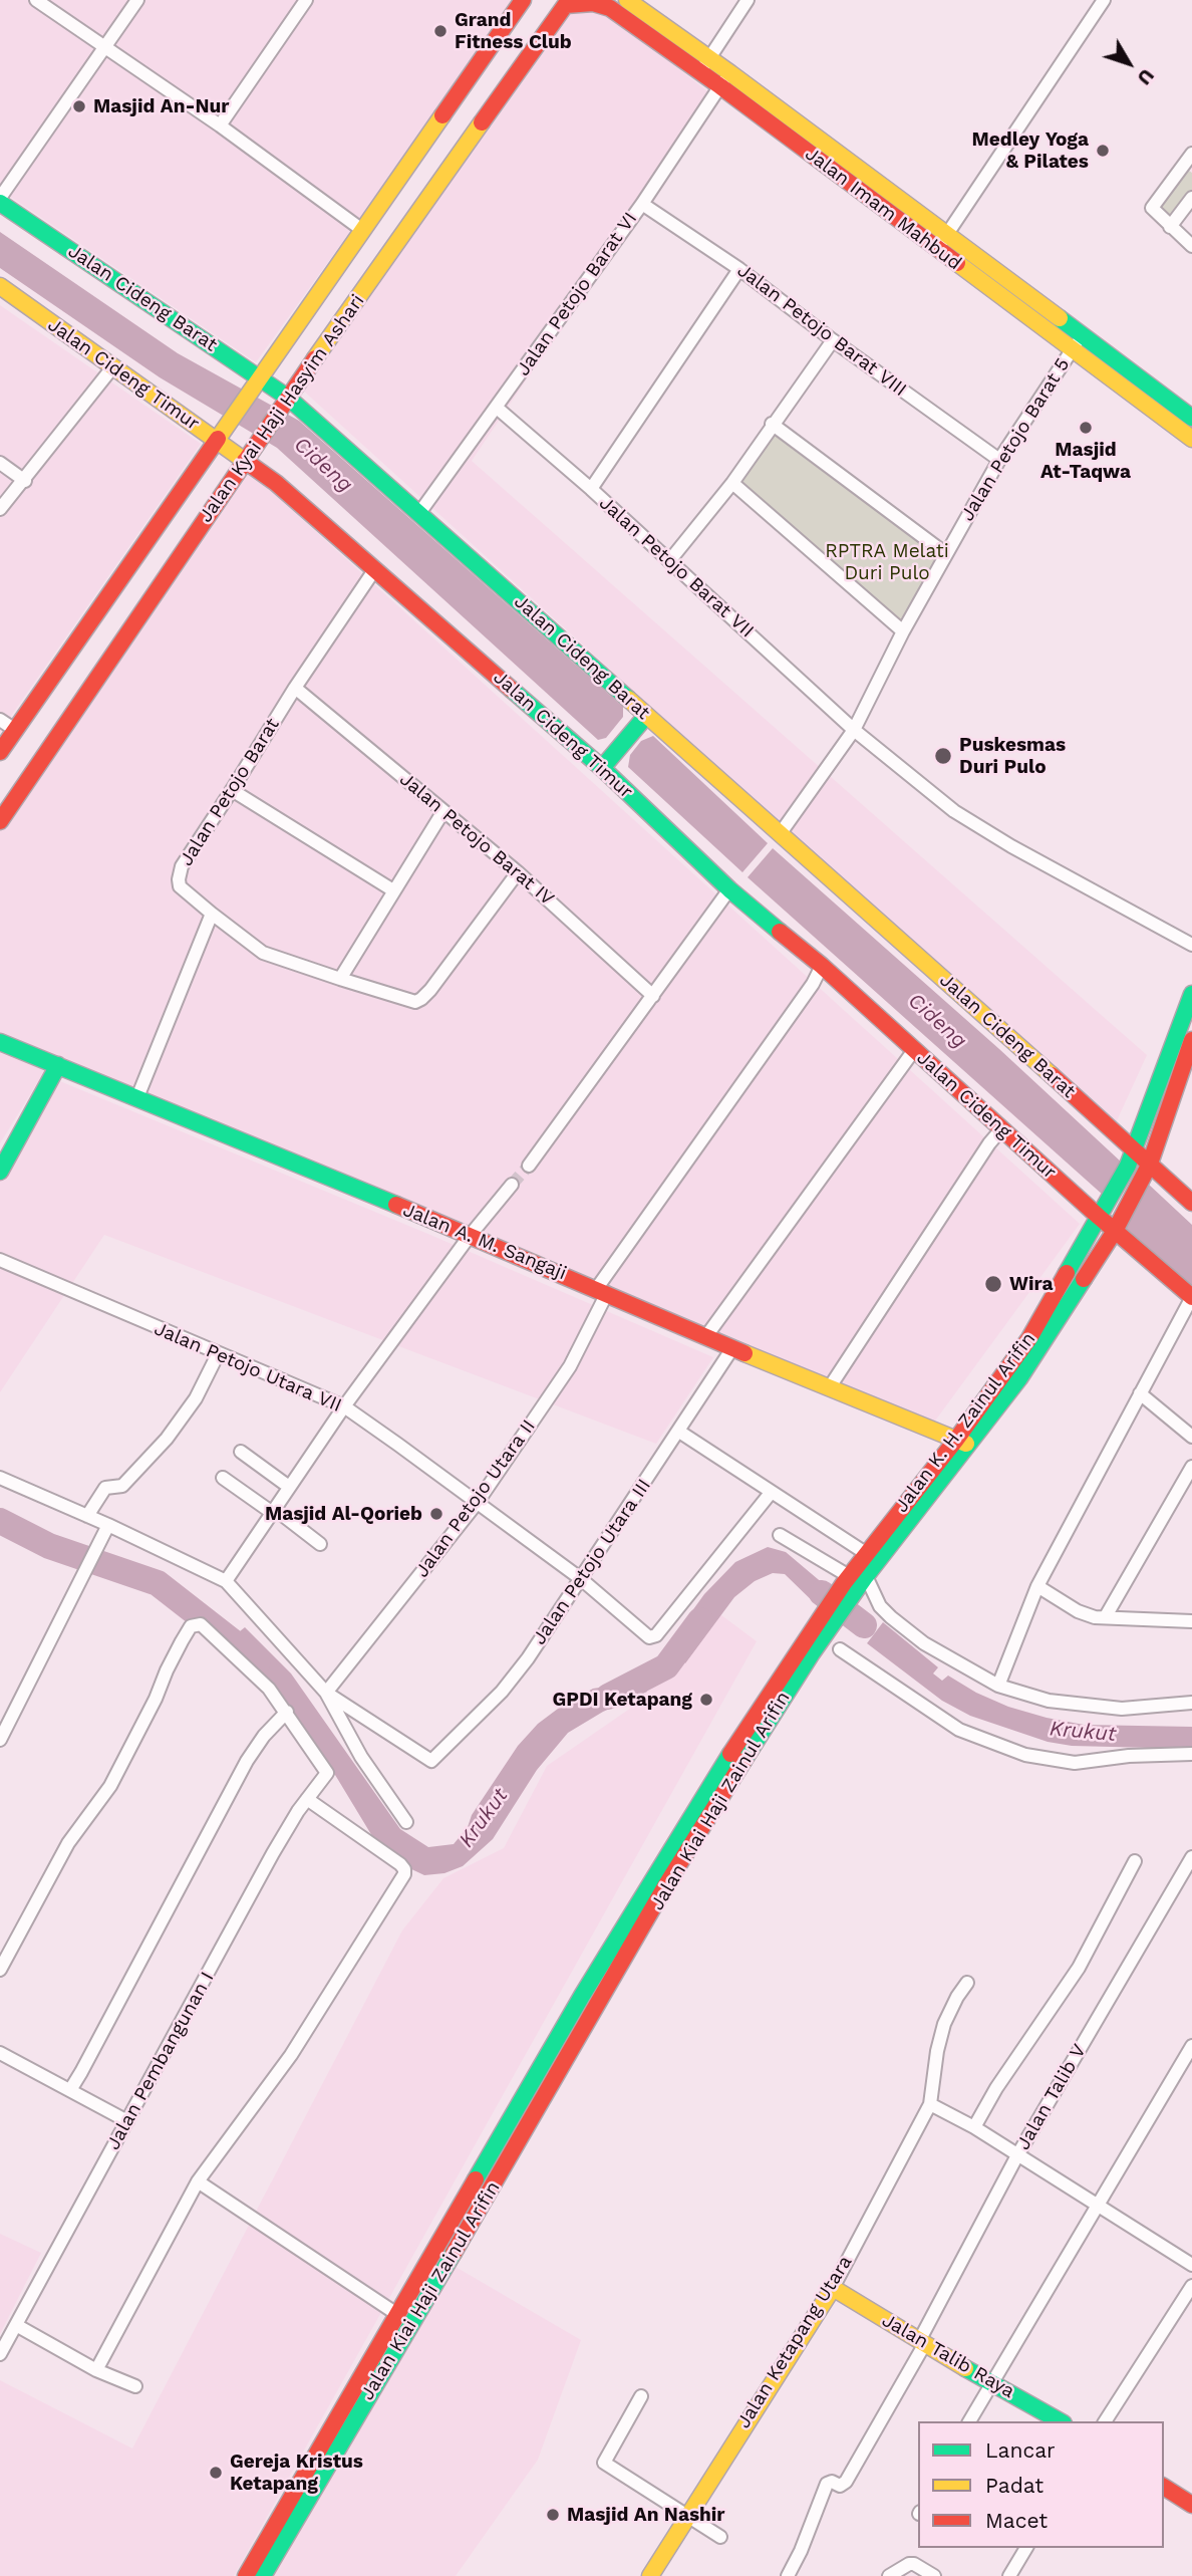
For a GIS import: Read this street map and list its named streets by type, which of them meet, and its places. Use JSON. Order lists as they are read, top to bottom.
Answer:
{
  "streets": {
    "main road": [
      "Jalan Imam Mahbud",
      "Jalan Cideng Barat",
      "Jalan Cideng Timur",
      "Jalan Kyai Haji Hasyim Ashari",
      "Jalan A. M. Sangaji",
      "Jalan K. H. Zainul Arifin",
      "Jalan Kiai Haji Zainul Arifin",
      "Jalan Ketapang Utara",
      "Jalan Talib Raya"
    ],
    "street": [
      "Jalan Petojo Barat VI",
      "Jalan Petojo Barat VIII",
      "Jalan Petojo Barat 5",
      "Jalan Petojo Barat VII",
      "Jalan Petojo Barat",
      "Jalan Petojo Barat IV",
      "Jalan Petojo Utara VII",
      "Jalan Petojo Utara II",
      "Jalan Petojo Utara III",
      "Jalan Pembangunan I",
      "Jalan Talib V"
    ]
  },
  "crossings": [
    ["Jalan Imam Mahbud", "Jalan Petojo Barat VI"],
    ["Jalan Imam Mahbud", "Jalan Kyai Haji Hasyim Ashari"],
    ["Jalan Imam Mahbud", "Jalan Petojo Barat 5"],
    ["Jalan Petojo Barat VI", "Jalan Cideng Barat"],
    ["Jalan Petojo Barat VI", "Jalan Petojo Barat VIII"],
    ["Jalan Petojo Barat VI", "Jalan Petojo Barat VII"],
    ["Jalan Cideng Barat", "Jalan Kyai Haji Hasyim Ashari"],
    ["Jalan Cideng Barat", "Jalan Petojo Barat 5"],
    ["Jalan Petojo Barat VIII", "Jalan Petojo Barat 5"],
    ["Jalan Cideng Timur", "Jalan Kyai Haji Hasyim Ashari"],
    ["Jalan Cideng Timur", "Jalan Petojo Barat"],
    ["Jalan Cideng Timur", "Jalan K. H. Zainul Arifin"],
    ["Jalan Cideng Timur", "Jalan Petojo Utara II"],
    ["Jalan Petojo Barat 5", "Jalan Petojo Barat VII"],
    ["Jalan Petojo Barat", "Jalan Petojo Barat IV"],
    ["Jalan A. M. Sangaji", "Jalan K. H. Zainul Arifin"],
    ["Jalan A. M. Sangaji", "Jalan Petojo Utara II"],
    ["Jalan A. M. Sangaji", "Jalan Petojo Utara III"],
    ["Jalan Petojo Utara VII", "Jalan Petojo Utara II"],
    ["Jalan Petojo Utara VII", "Jalan Petojo Utara III"],
    ["Jalan K. H. Zainul Arifin", "Jalan Kiai Haji Zainul Arifin"],
    ["Jalan Petojo Utara II", "Jalan Petojo Utara III"],
    ["Jalan Talib V", "Jalan Talib Raya"],
    ["Jalan Ketapang Utara", "Jalan Talib Raya"]
  ],
  "water": ["Cideng", "Krukut"],
  "parks": ["RPTRA Melati Duri Pulo"],
  "places": [
    "Grand Fitness Club",
    "Masjid An-Nur",
    "Medley Yoga & Pilates",
    "Masjid At-Taqwa",
    "Puskesmas Duri Pulo",
    "Wira",
    "Masjid Al-Qorieb",
    "GPDI Ketapang",
    "Gereja Kristus Ketapang",
    "Masjid An Nashir"
  ],
  "legend": ["Lancar", "Padat", "Macet"],
  "north": "bottom right"
}
